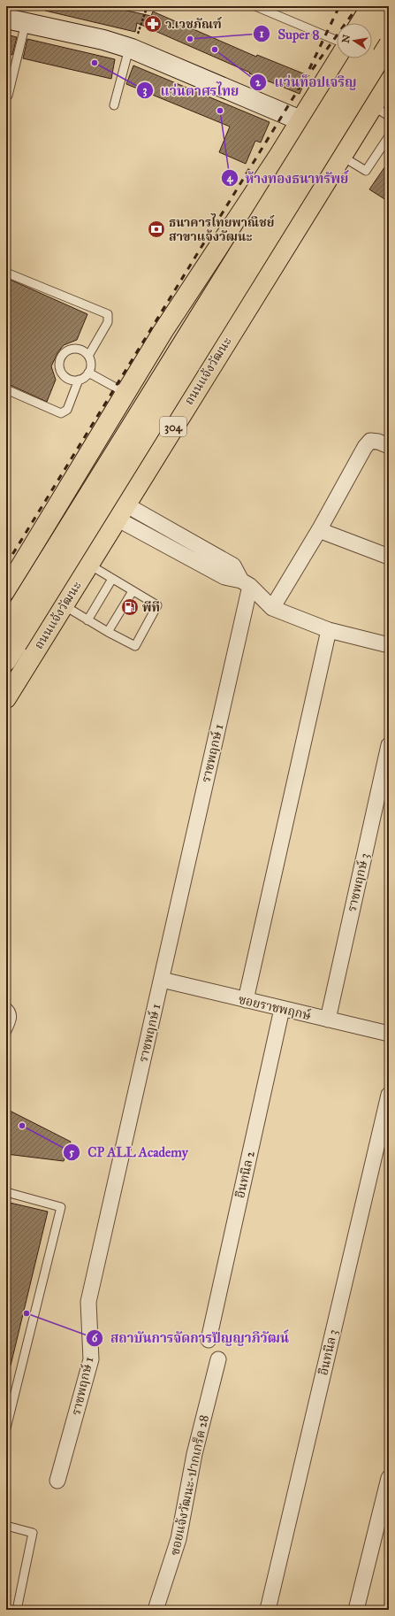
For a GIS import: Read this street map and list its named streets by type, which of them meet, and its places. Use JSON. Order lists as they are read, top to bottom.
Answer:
{
  "streets": {
    "main road": ["ถนนแจ้งวัฒนะ", "304"],
    "street": [
      "ราชพฤกษ์ 1",
      "ราชพฤกษ์ 3",
      "ซอยราชพฤกษ์",
      "อินทนิล 2",
      "อินทนิล 3",
      "ซอยแจ้งวัฒนะ-ปากเกร็ด 28"
    ]
  },
  "crossings": [
    ["ราชพฤกษ์ 1", "ซอยราชพฤกษ์"],
    ["ราชพฤกษ์ 3", "ซอยราชพฤกษ์"],
    ["ซอยราชพฤกษ์", "อินทนิล 2"]
  ],
  "places": {
    "pharmacy": ["ว.เวชภัณฑ์"],
    "other": [
      "Super 8",
      "แว่นท็อปเจริญ",
      "แว่นตาศรไทย",
      "ห้างทองธนาทรัพย์",
      "CP ALL Academy",
      "สถาบันการจัดการปัญญาภิวัฒน์"
    ],
    "bank": ["ธนาคารไทยพาณิชย์ สาขาแจ้งวัฒนะ"],
    "fuel station": ["พีที"]
  },
  "north": "left"
}
